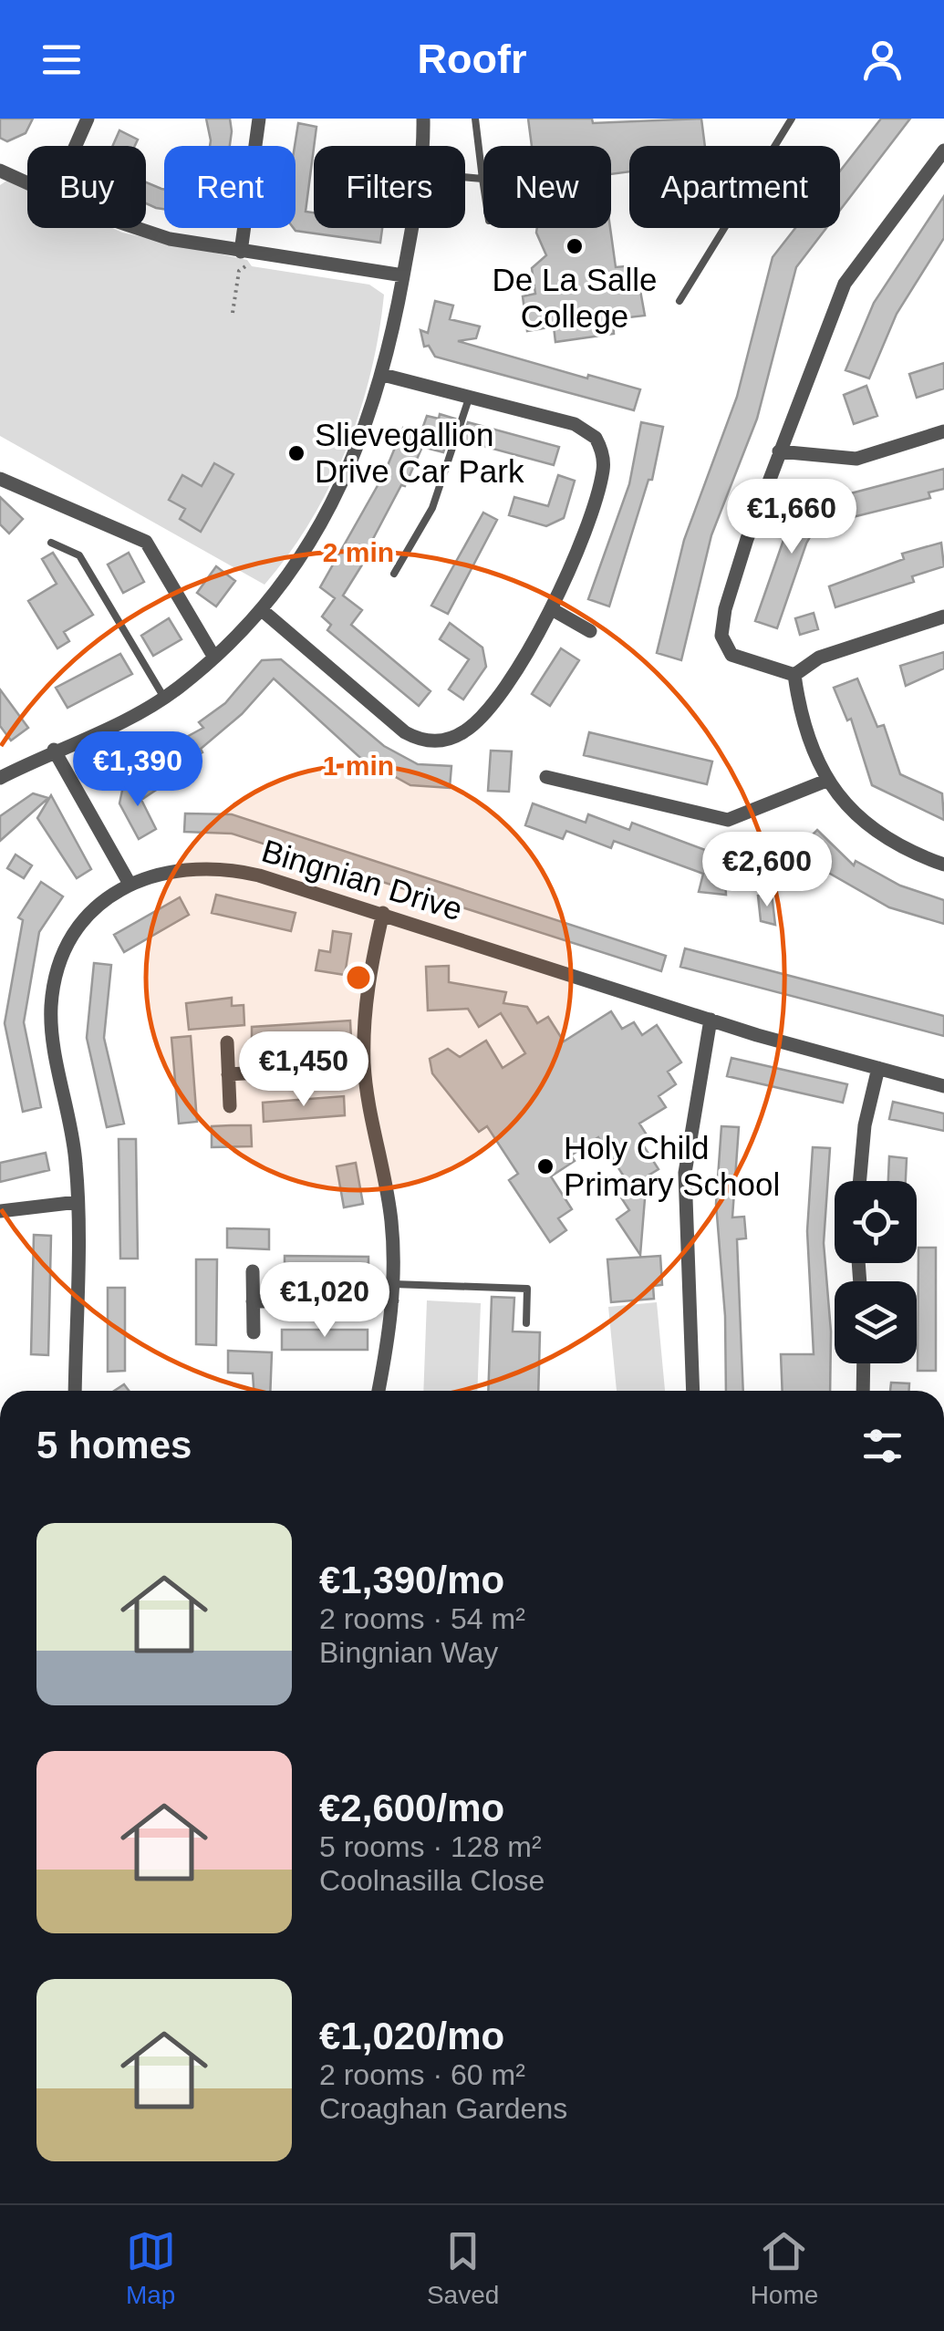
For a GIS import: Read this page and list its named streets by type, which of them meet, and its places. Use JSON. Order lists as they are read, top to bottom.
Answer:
{
  "streets": {
    "street": ["Bingnian Drive"]
  },
  "places": ["De La Salle College", "Slievegallion Drive Car Park", "Holy Child Primary School"],
  "page": {
    "header": "Roofr",
    "chip": [
      "Buy",
      "Rent",
      "Filters",
      "New",
      "Apartment"
    ],
    "price": [
      "€1,660",
      "€1,390",
      "€2,600",
      "€1,450",
      "€1,020"
    ],
    "heading": "5 homes",
    "list": [
      {
        "name": "€1,390/mo",
        "note": "2 rooms · 54 m² · Bingnian Way"
      },
      {
        "name": "€2,600/mo",
        "note": "5 rooms · 128 m² · Coolnasilla Close"
      },
      {
        "name": "€1,020/mo",
        "note": "2 rooms · 60 m² · Croaghan Gardens"
      }
    ],
    "tabs": ["Map", "Saved", "Home"]
  },
  "rings": ["2 min", "1 min"]
}
